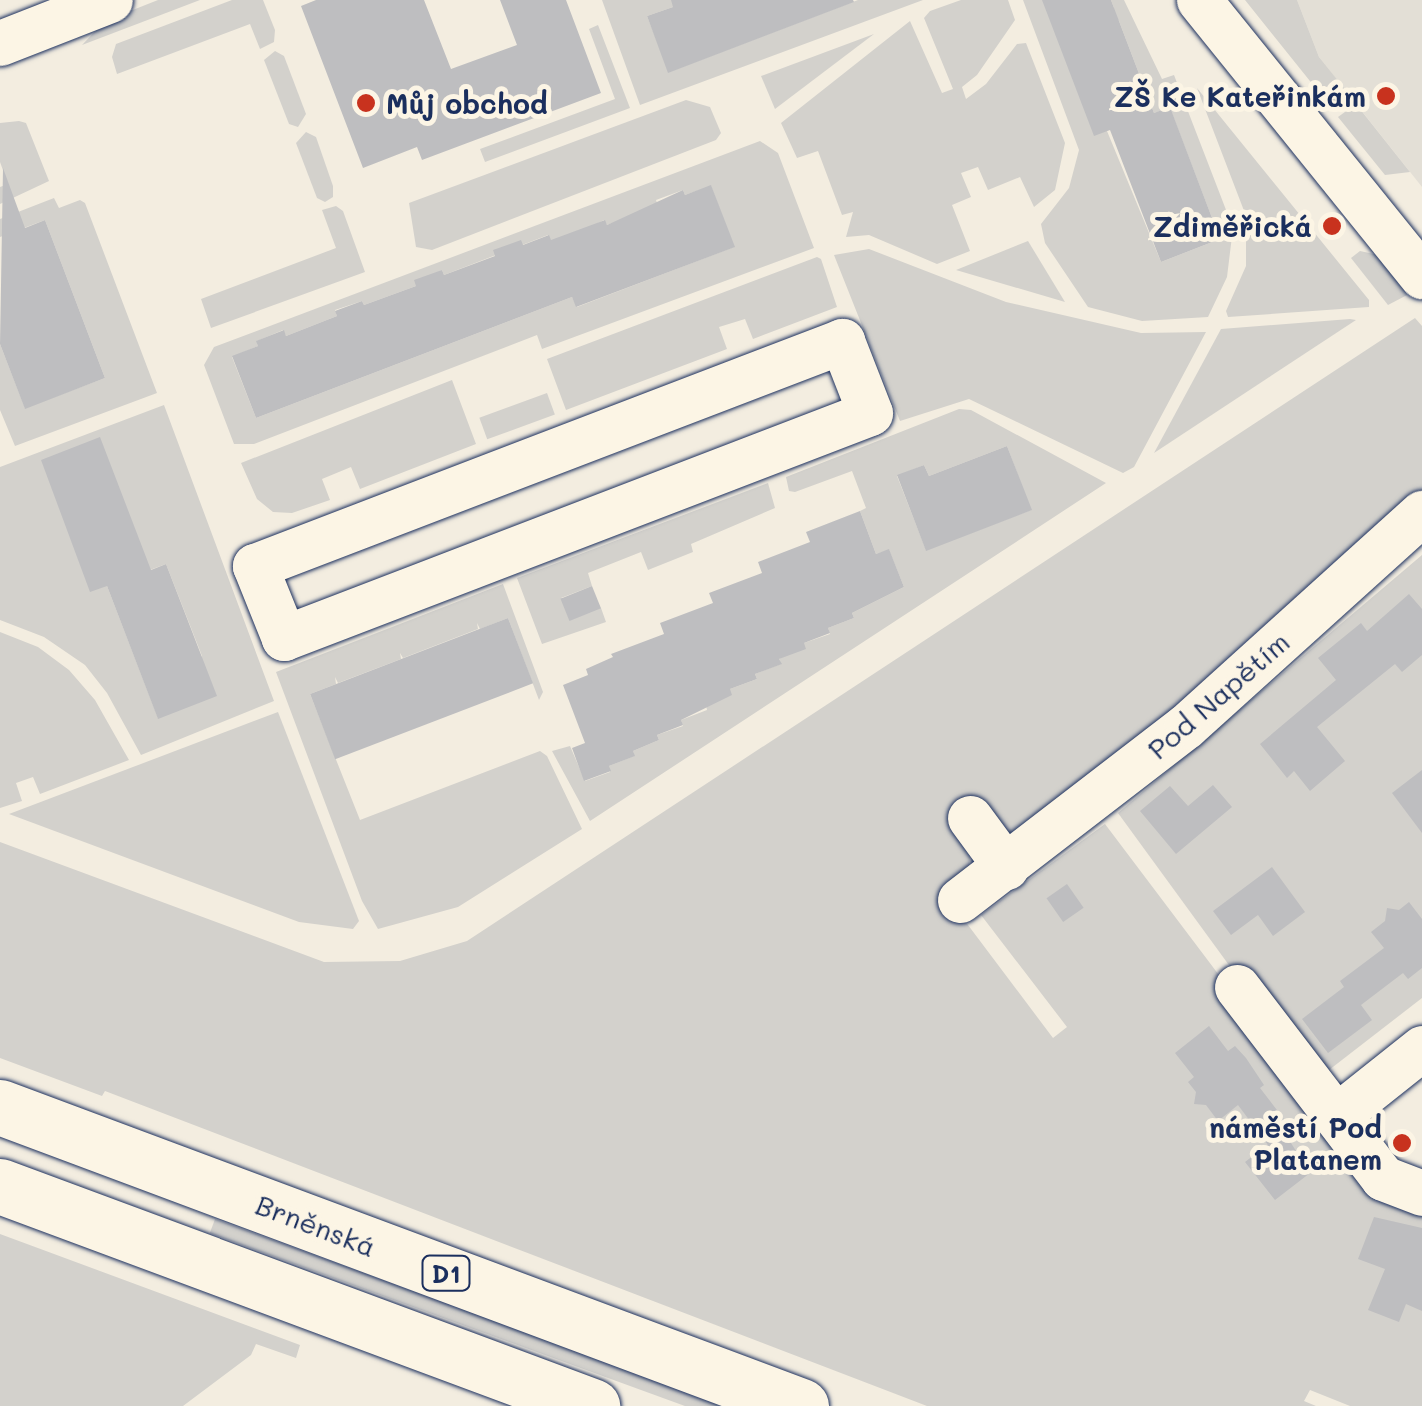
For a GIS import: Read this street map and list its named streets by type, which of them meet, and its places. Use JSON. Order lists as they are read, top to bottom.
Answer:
{
  "streets": {
    "highway": ["Brněnská", "D1"],
    "street": ["Pod Napětím"]
  },
  "places": [
    "ZŠ Ke Kateřinkám",
    "Můj obchod",
    "Zdiměřická",
    "náměstí Pod Platanem"
  ]
}
